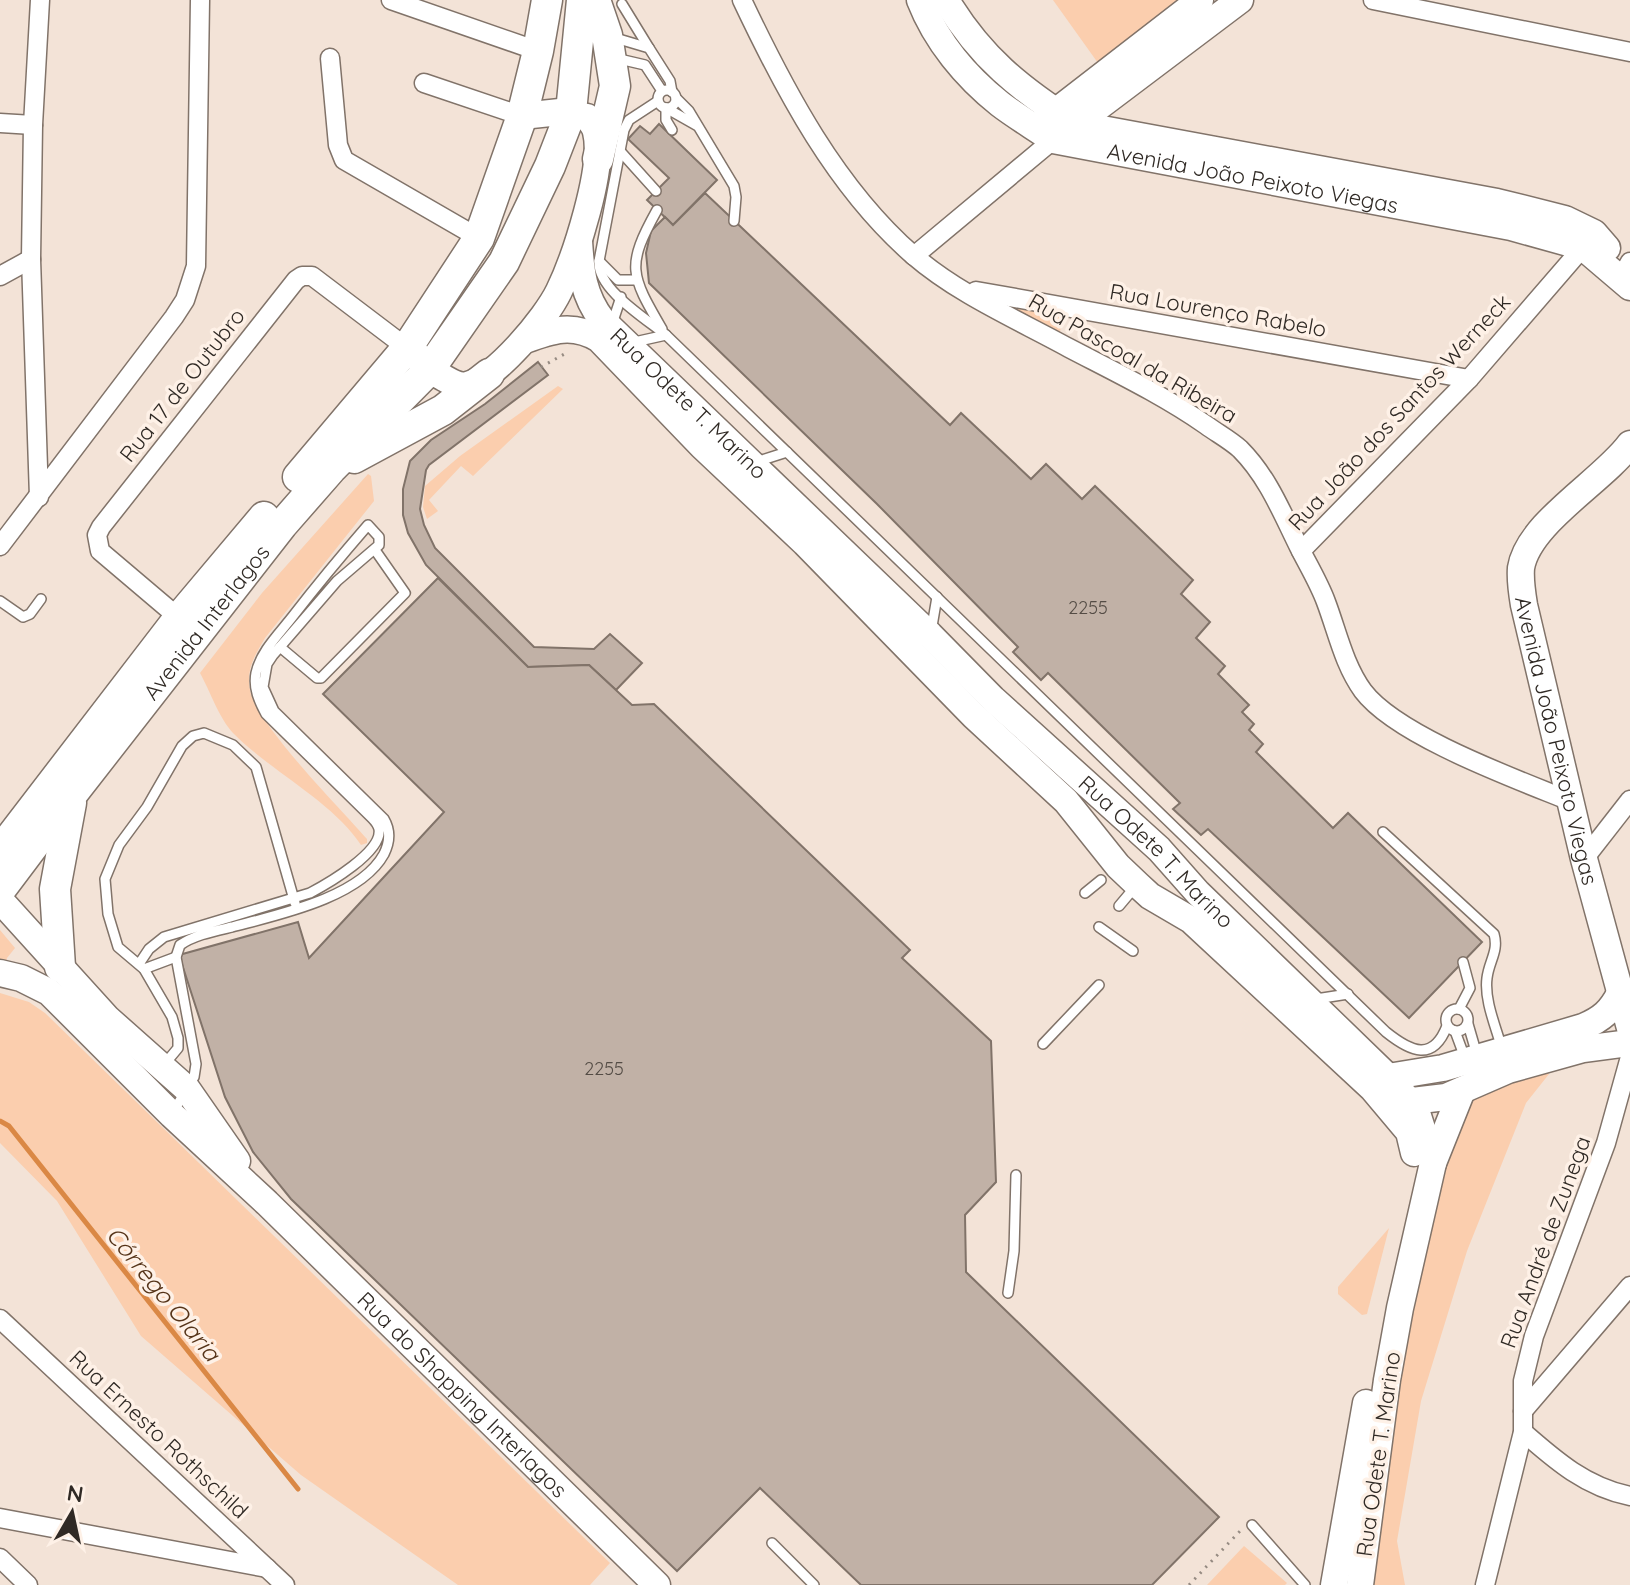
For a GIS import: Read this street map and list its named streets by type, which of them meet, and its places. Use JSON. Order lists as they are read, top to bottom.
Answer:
{
  "streets": {
    "main road": ["Avenida Interlagos"],
    "street": [
      "Avenida João Peixoto Viegas",
      "Rua Lourenço Rabelo",
      "Rua Pascoal da Ribeira",
      "Rua 17 de Outubro",
      "Rua Odete T. Marino",
      "Rua João dos Santos Werneck",
      "Rua André de Zunega",
      "Rua do Shopping Interlagos",
      "Rua Ernesto Rothschild"
    ]
  },
  "crossings": [
    ["Avenida João Peixoto Viegas", "Rua Pascoal da Ribeira"],
    ["Avenida João Peixoto Viegas", "Rua João dos Santos Werneck"],
    ["Rua Lourenço Rabelo", "Rua Pascoal da Ribeira"],
    ["Rua Lourenço Rabelo", "Rua João dos Santos Werneck"],
    ["Rua Pascoal da Ribeira", "Rua João dos Santos Werneck"],
    ["Rua 17 de Outubro", "Avenida Interlagos"]
  ],
  "water": ["Córrego Olaria"],
  "house_numbers": ["2255", "2255"],
  "north": "top"
}
